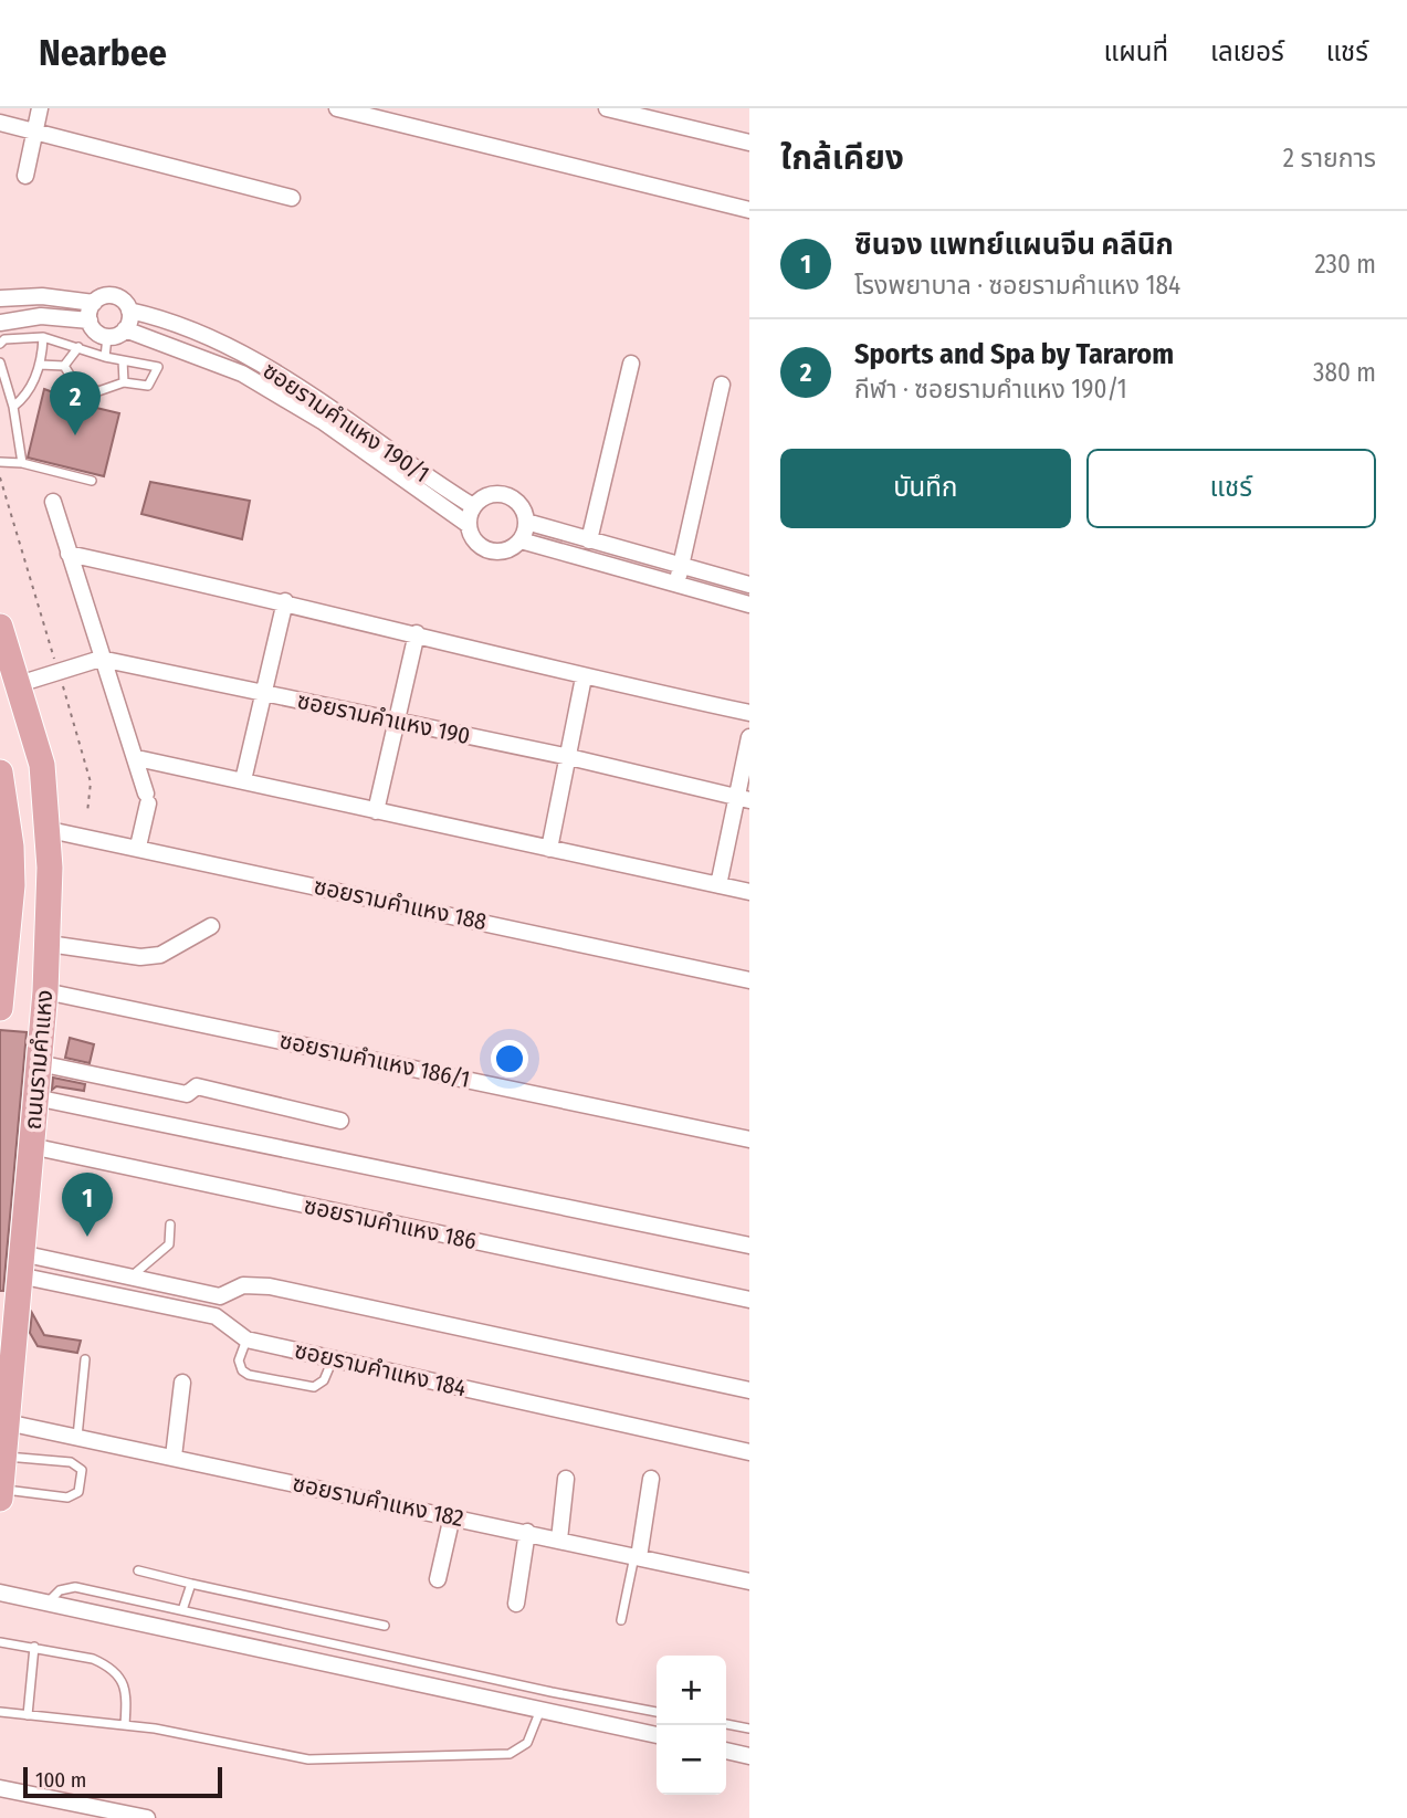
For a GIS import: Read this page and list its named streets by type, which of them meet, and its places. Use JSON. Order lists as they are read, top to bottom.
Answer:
{
  "streets": {
    "main road": ["ถนนรามคำแหง"],
    "street": [
      "ซอยรามคำแหง 190/1",
      "ซอยรามคำแหง 190",
      "ซอยรามคำแหง 188",
      "ซอยรามคำแหง 186/1",
      "ซอยรามคำแหง 186",
      "ซอยรามคำแหง 184",
      "ซอยรามคำแหง 182"
    ]
  },
  "crossings": [
    ["ซอยรามคำแหง 190", "ถนนรามคำแหง"],
    ["ซอยรามคำแหง 188", "ถนนรามคำแหง"],
    ["ถนนรามคำแหง", "ซอยรามคำแหง 186/1"],
    ["ถนนรามคำแหง", "ซอยรามคำแหง 186"],
    ["ถนนรามคำแหง", "ซอยรามคำแหง 184"],
    ["ถนนรามคำแหง", "ซอยรามคำแหง 182"]
  ],
  "scale_bar": "100 m",
  "page": {
    "header": "Nearbee",
    "nav": ["แผนที่", "เลเยอร์", "แชร์"],
    "heading": ["ใกล้เคียง", "2 รายการ"],
    "list": [
      {
        "mark": "1",
        "name": "ซินจง แพทย์แผนจีน คลีนิก",
        "note": "โรงพยาบาล · ซอยรามคำแหง 184",
        "value": "230 m"
      },
      {
        "mark": "2",
        "name": "Sports and Spa by Tararom",
        "note": "กีฬา · ซอยรามคำแหง 190/1",
        "value": "380 m"
      }
    ],
    "pins": ["2", "1"],
    "buttons": ["บันทึก", "แชร์"],
    "map_buttons": ["+", "−"],
    "scale": "100 m"
  }
}
